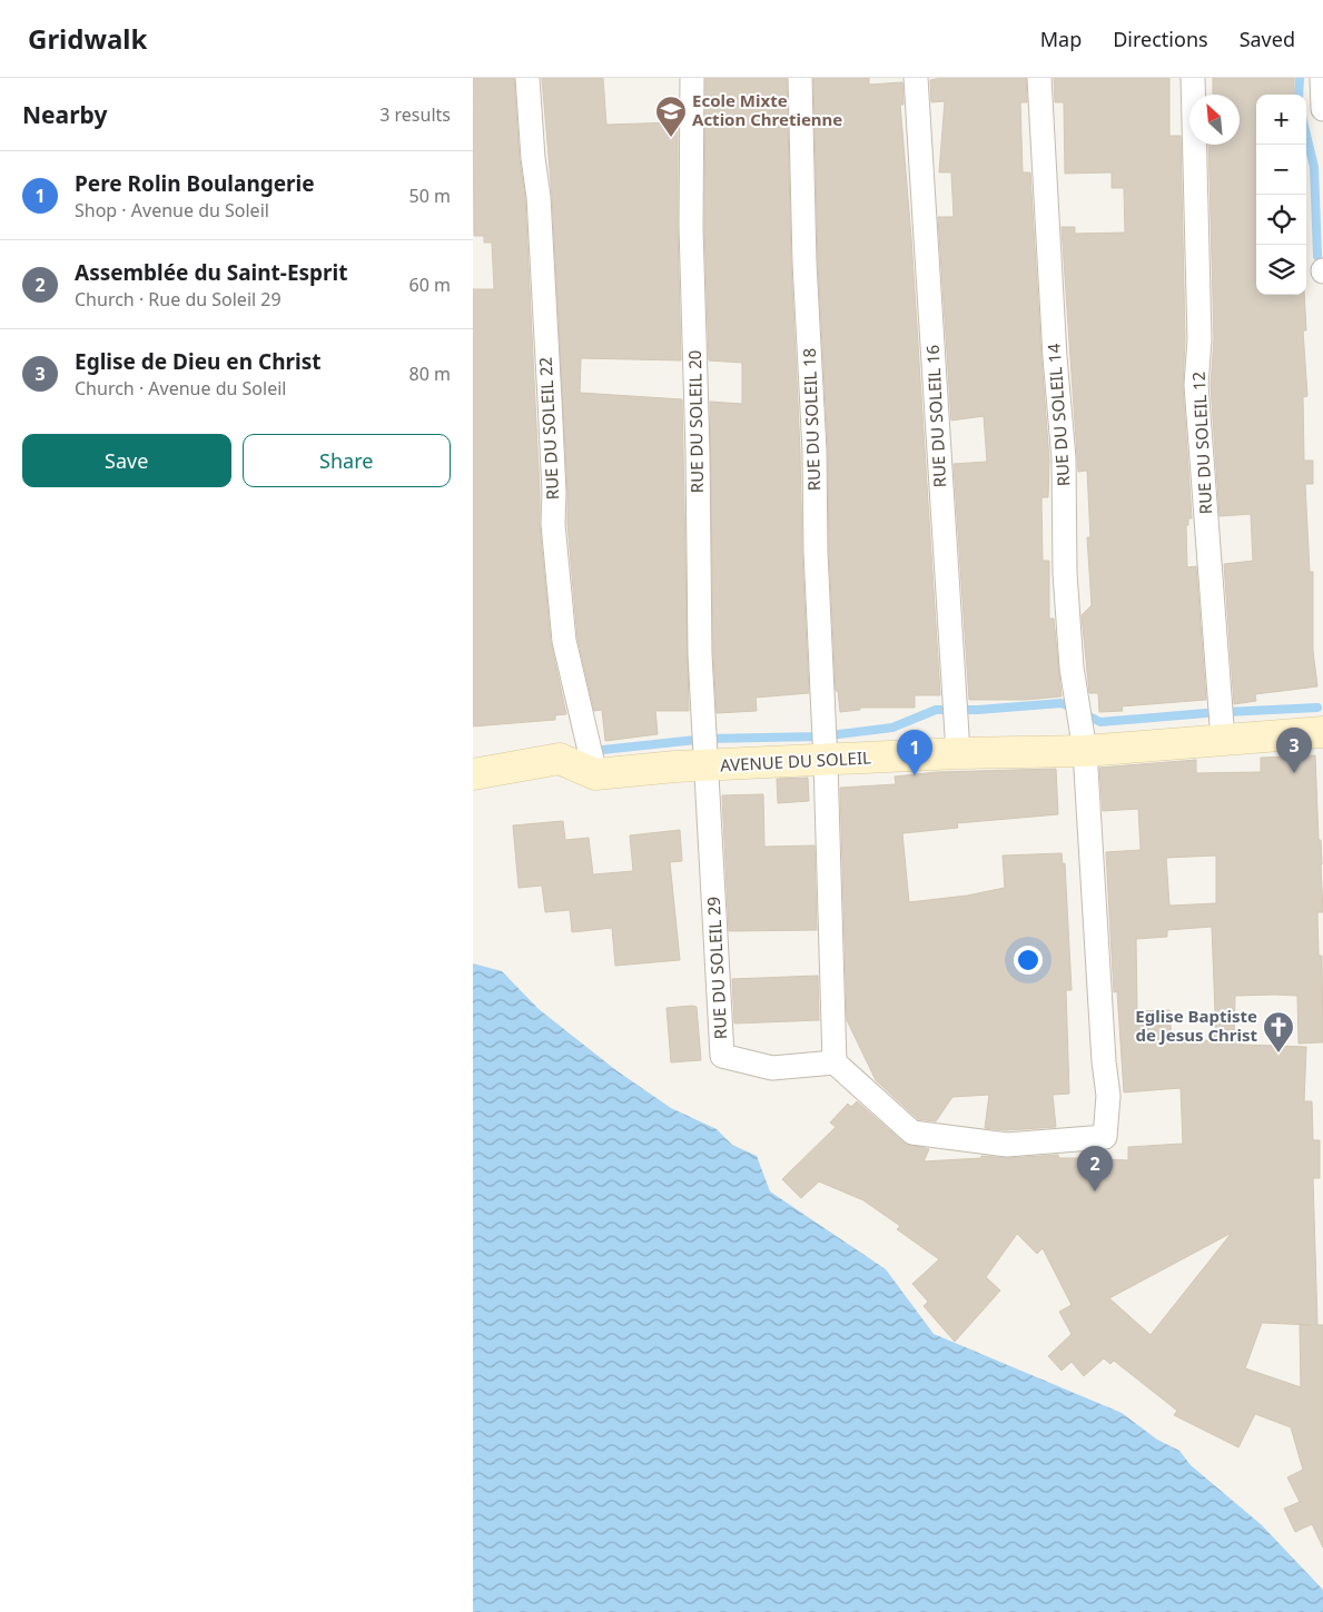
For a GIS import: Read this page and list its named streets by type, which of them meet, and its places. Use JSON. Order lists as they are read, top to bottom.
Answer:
{
  "streets": {
    "street": [
      "RUE DU SOLEIL 14",
      "RUE DU SOLEIL 16",
      "RUE DU SOLEIL 18",
      "RUE DU SOLEIL 20",
      "RUE DU SOLEIL 22",
      "RUE DU SOLEIL 12",
      "AVENUE DU SOLEIL",
      "RUE DU SOLEIL 29"
    ]
  },
  "crossings": [
    ["RUE DU SOLEIL 14", "AVENUE DU SOLEIL"],
    ["RUE DU SOLEIL 14", "RUE DU SOLEIL 29"],
    ["RUE DU SOLEIL 16", "AVENUE DU SOLEIL"],
    ["RUE DU SOLEIL 18", "AVENUE DU SOLEIL"],
    ["RUE DU SOLEIL 20", "AVENUE DU SOLEIL"],
    ["RUE DU SOLEIL 20", "RUE DU SOLEIL 29"],
    ["RUE DU SOLEIL 22", "AVENUE DU SOLEIL"],
    ["RUE DU SOLEIL 12", "AVENUE DU SOLEIL"],
    ["AVENUE DU SOLEIL", "RUE DU SOLEIL 29"]
  ],
  "places": {
    "school or university": ["Ecole Mixte Action Chretienne"],
    "church": ["Eglise Baptiste de Jesus Christ"]
  },
  "north": "top left",
  "page": {
    "header": "Gridwalk",
    "nav": ["Map", "Directions", "Saved"],
    "heading": ["Nearby", "3 results"],
    "map_buttons": ["+", "−"],
    "list": [
      {
        "mark": "1",
        "name": "Pere Rolin Boulangerie",
        "note": "Shop · Avenue du Soleil",
        "value": "50 m"
      },
      {
        "mark": "2",
        "name": "Assemblée du Saint-Esprit",
        "note": "Church · Rue du Soleil 29",
        "value": "60 m"
      },
      {
        "mark": "3",
        "name": "Eglise de Dieu en Christ",
        "note": "Church · Avenue du Soleil",
        "value": "80 m"
      }
    ],
    "buttons": ["Save", "Share"],
    "pins": ["3", "1", "2"]
  }
}
